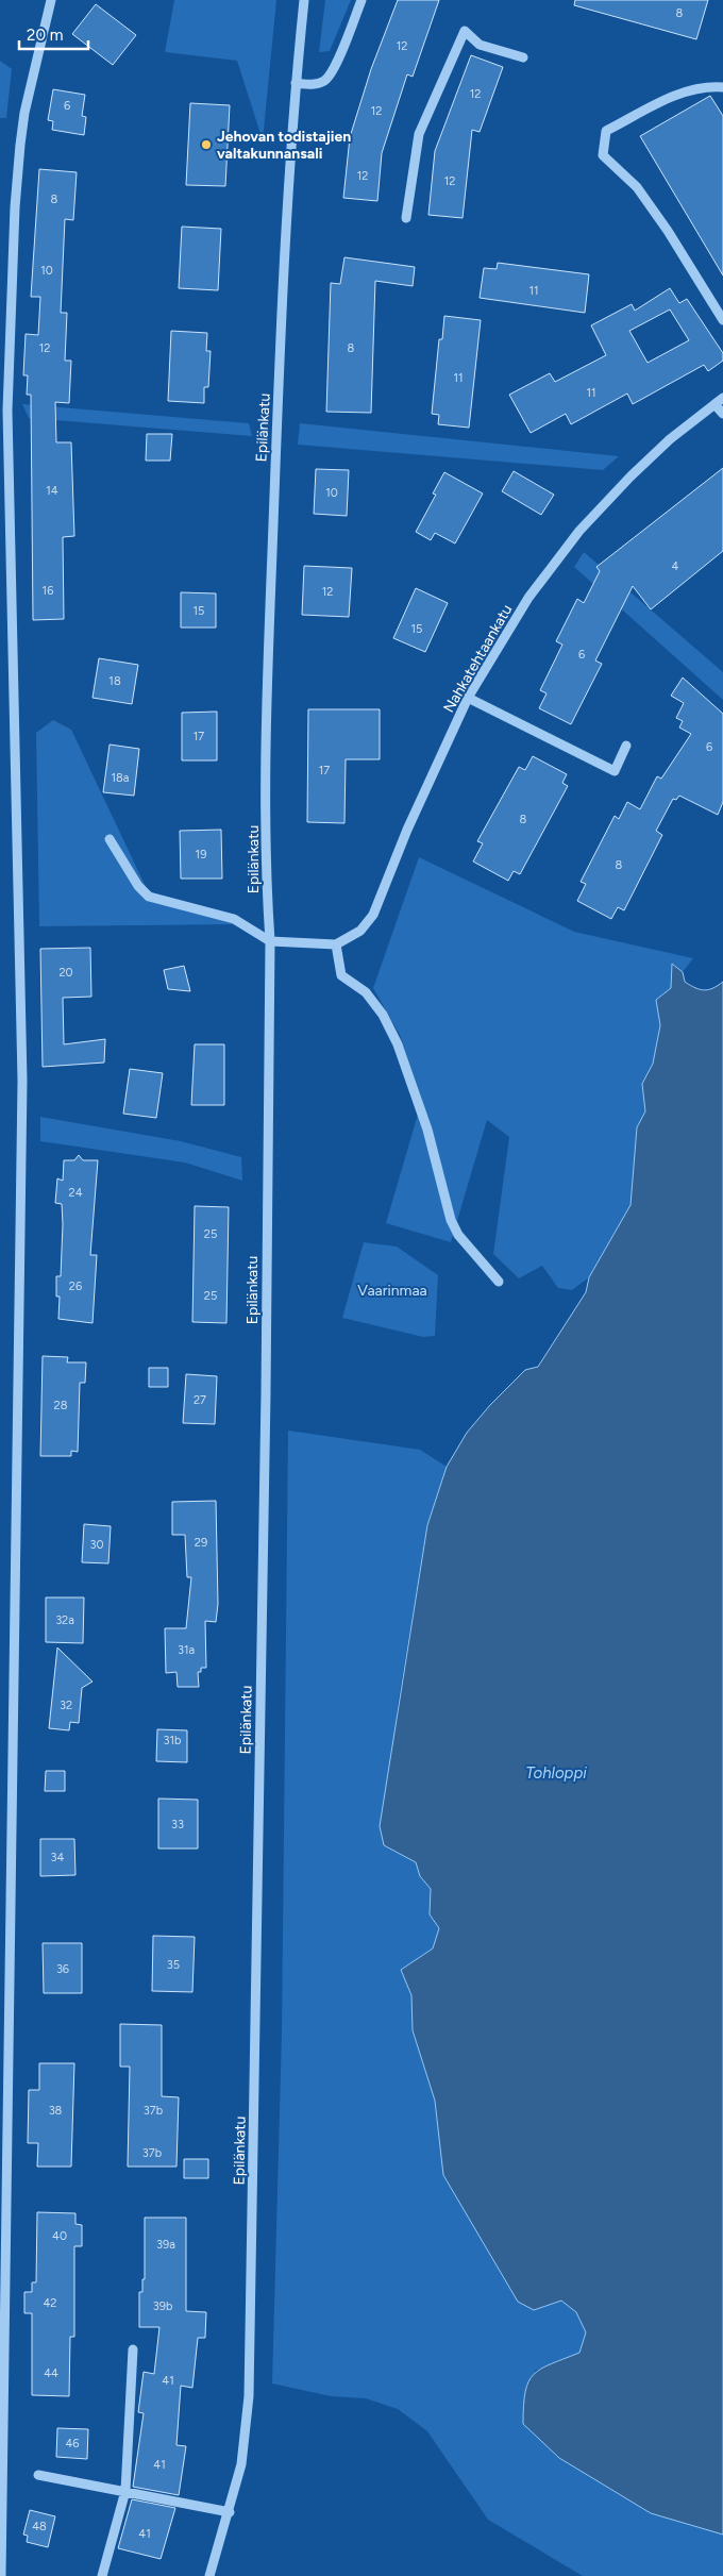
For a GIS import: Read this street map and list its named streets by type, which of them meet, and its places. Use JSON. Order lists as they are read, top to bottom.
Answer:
{
  "streets": {
    "street": ["Epilänkatu", "Nahkatehtaankatu"]
  },
  "water": ["Tohloppi"],
  "parks": ["Vaarinmaa"],
  "places": ["Jehovan todistajien valtakunnansali"],
  "house_numbers": [
    "8",
    "12",
    "12",
    "6",
    "12",
    "12",
    "12",
    "8",
    "10",
    "11",
    "12",
    "8",
    "11",
    "11",
    "14",
    "10",
    "4",
    "16",
    "12",
    "15",
    "15",
    "6",
    "18",
    "17",
    "6",
    "17",
    "18a",
    "8",
    "19",
    "8",
    "20",
    "24",
    "25",
    "26",
    "25",
    "27",
    "28",
    "29",
    "30",
    "32a",
    "31a",
    "32",
    "31b",
    "33",
    "34",
    "35",
    "36",
    "38",
    "37b",
    "37b",
    "40",
    "39a",
    "42",
    "39b",
    "44",
    "41",
    "46",
    "41",
    "48",
    "41"
  ],
  "scale_bar": "20 m"
}
